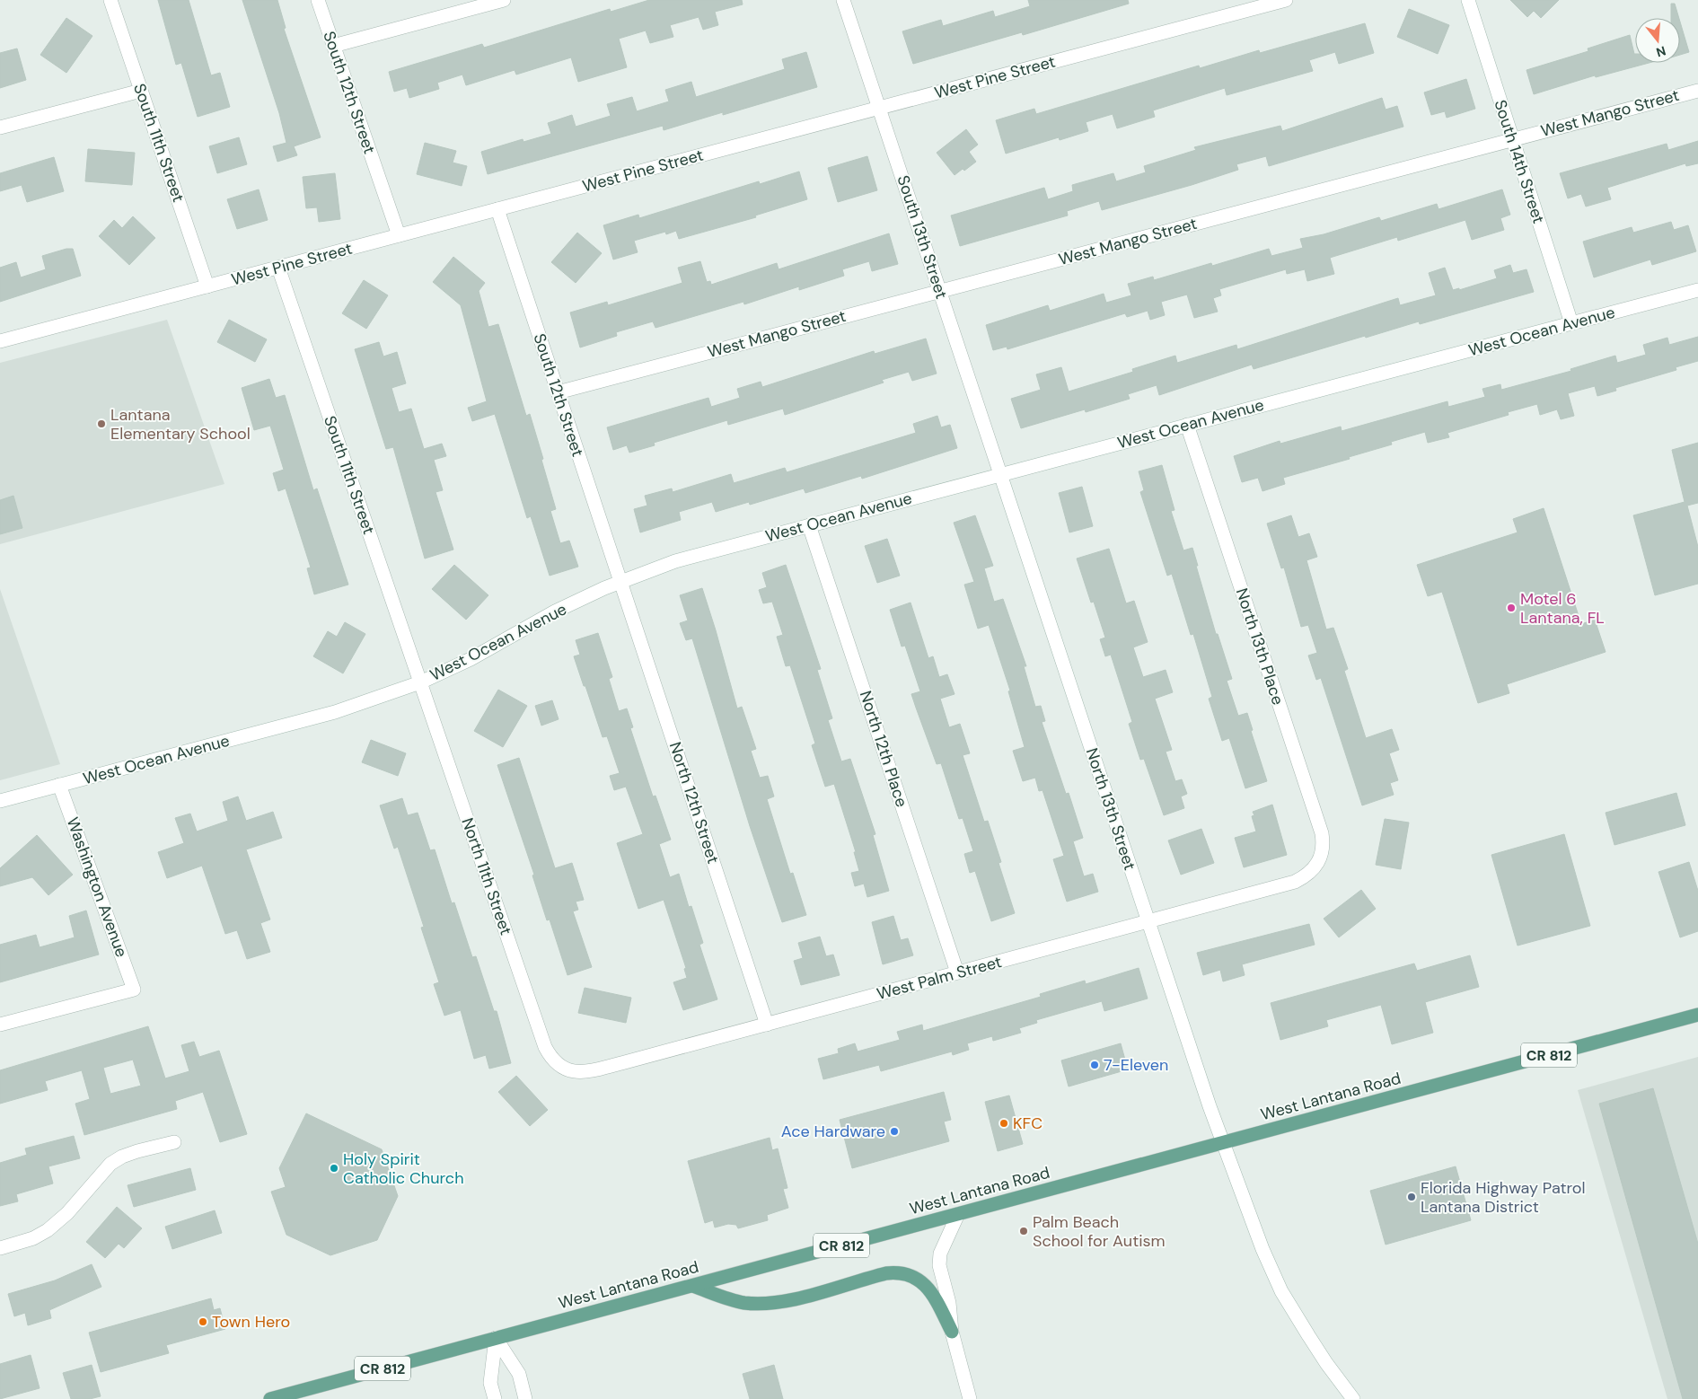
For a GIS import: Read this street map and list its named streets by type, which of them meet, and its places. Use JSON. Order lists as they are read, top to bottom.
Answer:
{
  "streets": {
    "main road": ["CR 812", "West Lantana Road"],
    "street": [
      "West Pine Street",
      "South 12th Street",
      "West Mango Street",
      "South 11th Street",
      "South 14th Street",
      "South 13th Street",
      "West Ocean Avenue",
      "North 13th Place",
      "North 12th Place",
      "North 12th Street",
      "North 13th Street",
      "North 11th Street",
      "Washington Avenue",
      "West Palm Street"
    ]
  },
  "crossings": [
    ["West Pine Street", "South 12th Street"],
    ["West Pine Street", "South 11th Street"],
    ["West Pine Street", "South 13th Street"],
    ["South 12th Street", "West Mango Street"],
    ["South 12th Street", "West Ocean Avenue"],
    ["South 12th Street", "North 12th Street"],
    ["West Mango Street", "South 14th Street"],
    ["West Mango Street", "South 13th Street"],
    ["South 11th Street", "West Ocean Avenue"],
    ["South 11th Street", "North 11th Street"],
    ["South 14th Street", "West Ocean Avenue"],
    ["South 13th Street", "West Ocean Avenue"],
    ["South 13th Street", "North 13th Street"],
    ["West Ocean Avenue", "North 13th Place"],
    ["West Ocean Avenue", "North 12th Place"],
    ["West Ocean Avenue", "North 12th Street"],
    ["West Ocean Avenue", "North 13th Street"],
    ["West Ocean Avenue", "North 11th Street"],
    ["West Ocean Avenue", "Washington Avenue"],
    ["North 13th Place", "West Palm Street"],
    ["North 12th Place", "West Palm Street"],
    ["North 12th Street", "West Palm Street"],
    ["North 13th Street", "West Palm Street"],
    ["North 13th Street", "West Lantana Road"],
    ["North 11th Street", "West Palm Street"]
  ],
  "places": [
    "Lantana Elementary School",
    "Motel 6 Lantana, FL",
    "7-Eleven",
    "KFC",
    "Ace Hardware",
    "Holy Spirit Catholic Church",
    "Florida Highway Patrol Lantana District",
    "Palm Beach School for Autism",
    "Town Hero"
  ],
  "north": "bottom"
}
